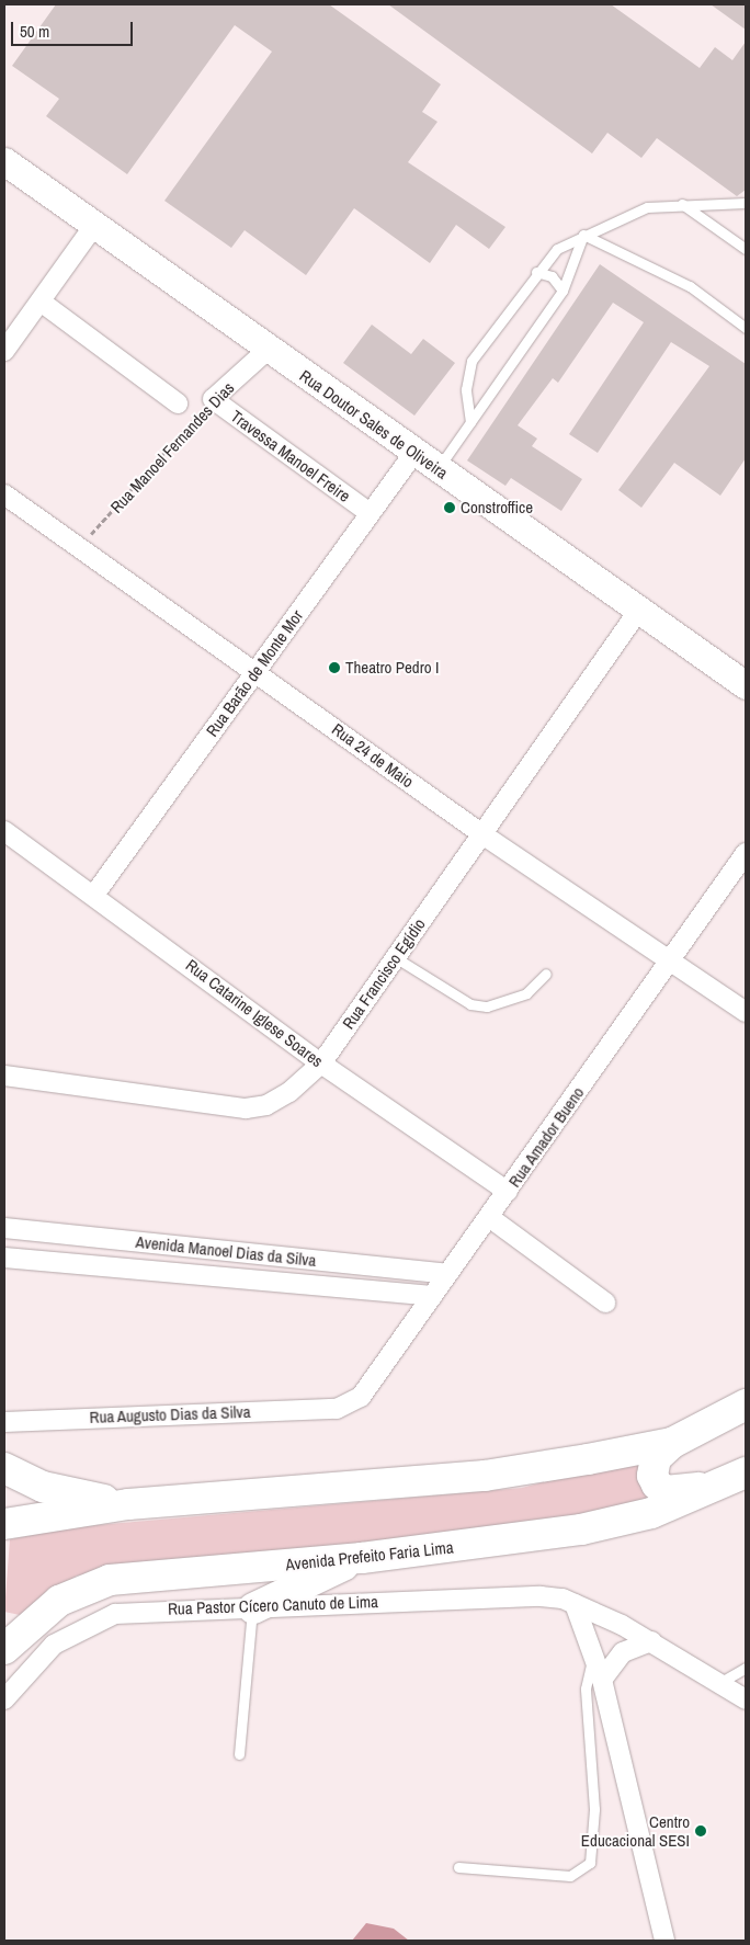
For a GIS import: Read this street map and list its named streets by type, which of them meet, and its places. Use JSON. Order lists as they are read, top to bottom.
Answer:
{
  "streets": {
    "main road": ["Rua Doutor Sales de Oliveira", "Avenida Prefeito Faria Lima"],
    "street": [
      "Rua Manoel Fernandes Dias",
      "Travessa Manoel Freire",
      "Rua Barão de Monte Mor",
      "Rua 24 de Maio",
      "Rua Francisco Egídio",
      "Rua Catarine Iglese Soares",
      "Rua Amador Bueno",
      "Avenida Manoel Dias da Silva",
      "Rua Augusto Dias da Silva",
      "Rua Pastor Cícero Canuto de Lima"
    ]
  },
  "crossings": [
    ["Rua Doutor Sales de Oliveira", "Rua Manoel Fernandes Dias"],
    ["Rua Doutor Sales de Oliveira", "Rua Barão de Monte Mor"],
    ["Rua Doutor Sales de Oliveira", "Rua Francisco Egídio"],
    ["Rua Manoel Fernandes Dias", "Travessa Manoel Freire"],
    ["Rua Manoel Fernandes Dias", "Rua 24 de Maio"],
    ["Travessa Manoel Freire", "Rua Barão de Monte Mor"],
    ["Rua Barão de Monte Mor", "Rua 24 de Maio"],
    ["Rua Barão de Monte Mor", "Rua Catarine Iglese Soares"],
    ["Rua 24 de Maio", "Rua Francisco Egídio"],
    ["Rua 24 de Maio", "Rua Amador Bueno"],
    ["Rua Francisco Egídio", "Rua Catarine Iglese Soares"],
    ["Rua Catarine Iglese Soares", "Rua Amador Bueno"],
    ["Rua Amador Bueno", "Avenida Manoel Dias da Silva"],
    ["Rua Amador Bueno", "Rua Augusto Dias da Silva"]
  ],
  "places": ["Constroffice", "Theatro Pedro I", "Centro Educacional SESI"],
  "scale_bar": "50 m"
}
